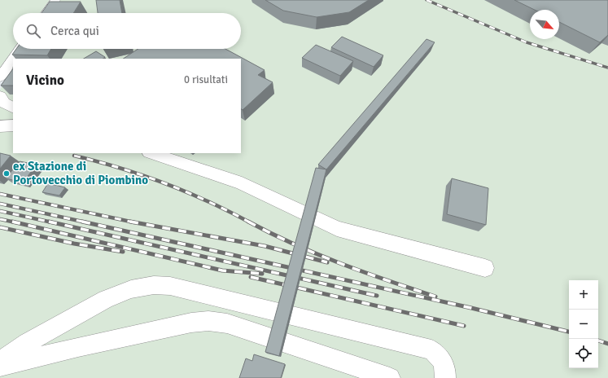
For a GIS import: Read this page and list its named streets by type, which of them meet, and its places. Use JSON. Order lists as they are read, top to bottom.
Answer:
{
  "places": ["ex Stazione di Portovecchio di Piombino"],
  "north": "bottom right",
  "page": {
    "search": "Cerca qui",
    "heading": ["Vicino", "0 risultati"],
    "map_buttons": ["+", "−"]
  }
}
